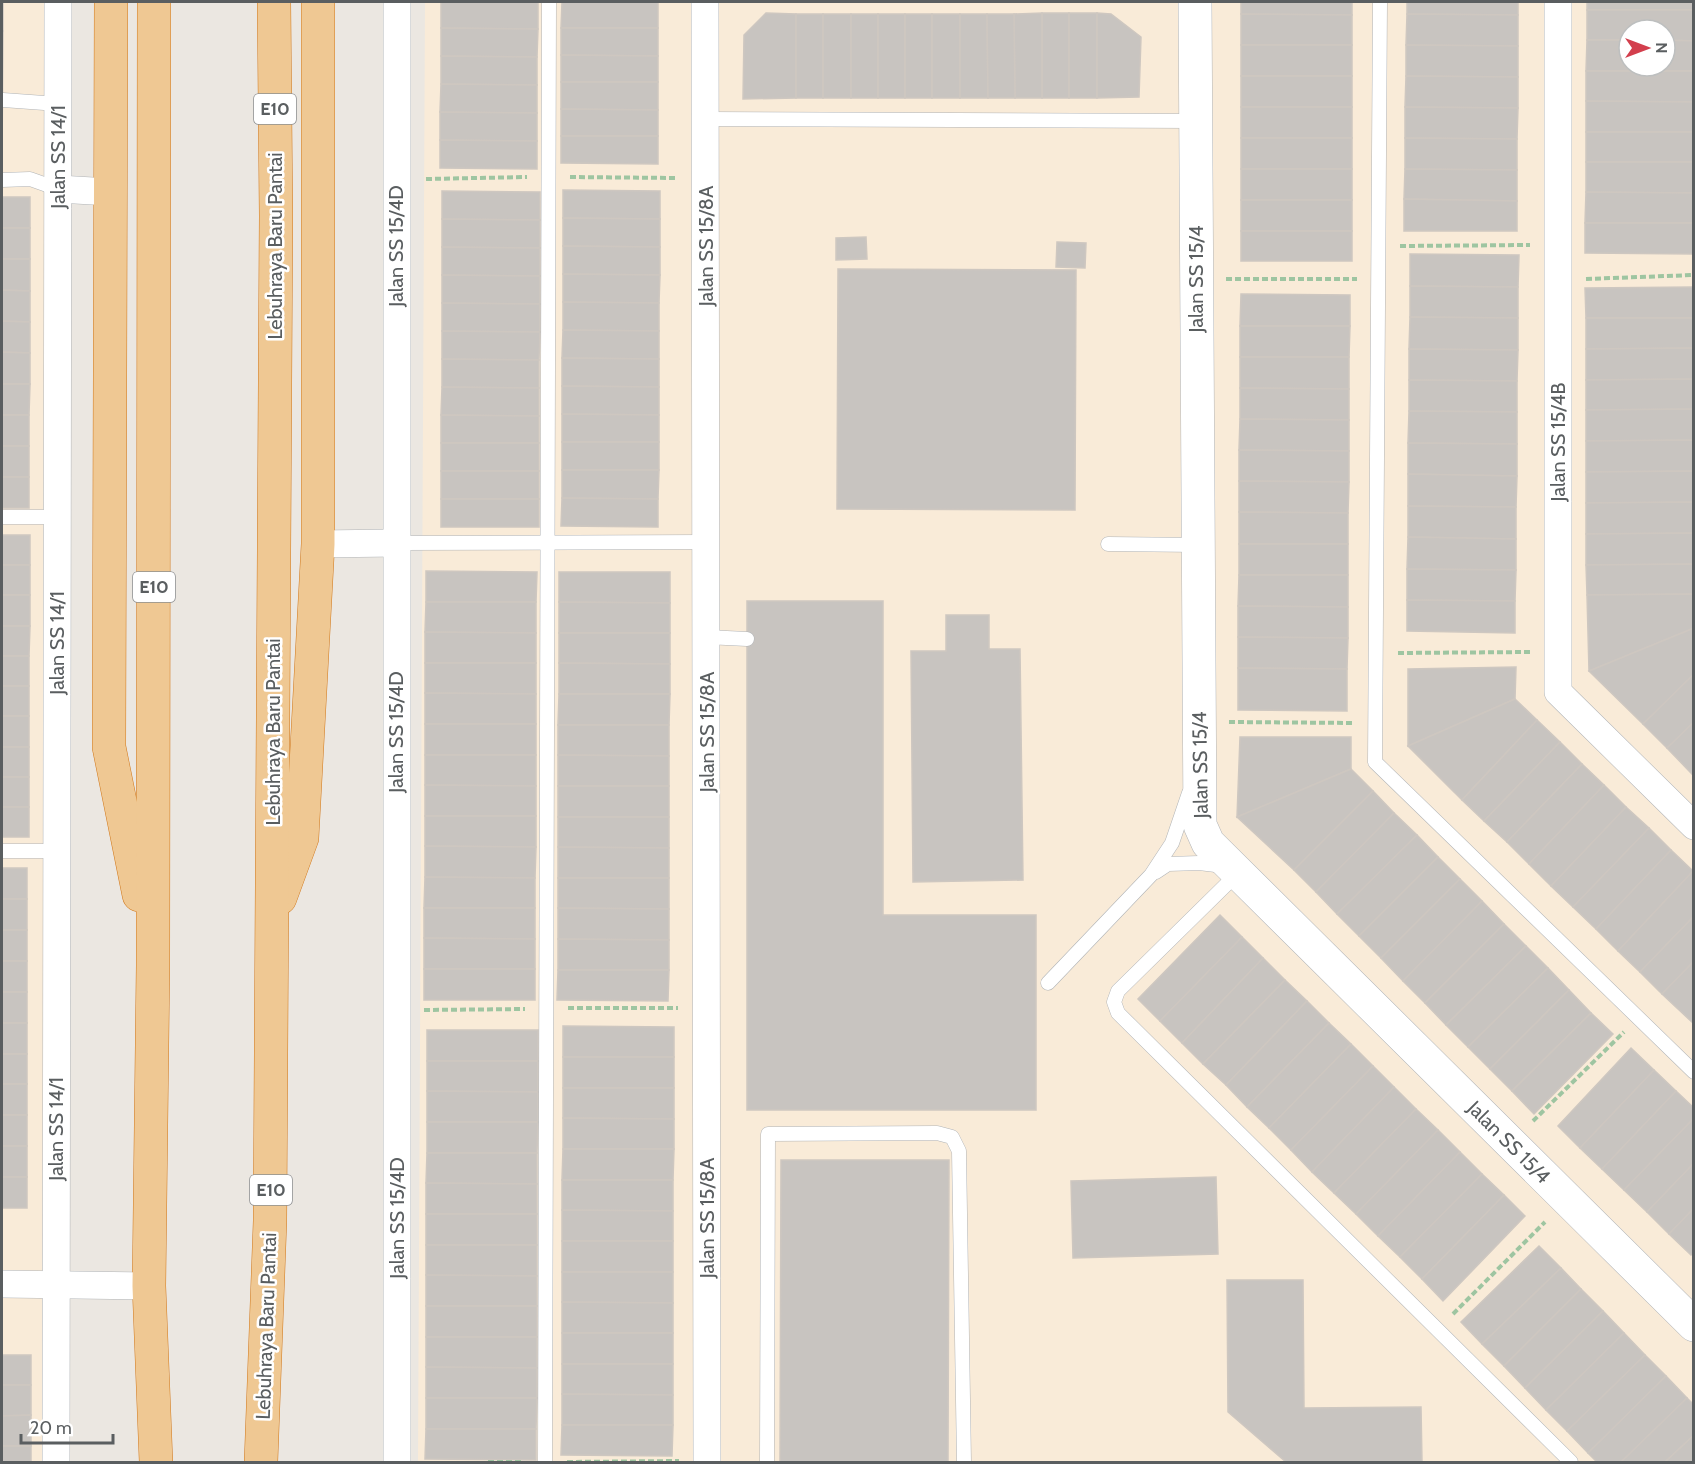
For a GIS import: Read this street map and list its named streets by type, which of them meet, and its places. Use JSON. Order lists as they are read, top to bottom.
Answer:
{
  "streets": {
    "highway": ["E10", "Lebuhraya Baru Pantai"],
    "street": [
      "Jalan SS 14/1",
      "Jalan SS 15/4D",
      "Jalan SS 15/8A",
      "Jalan SS 15/4",
      "Jalan SS 15/4B"
    ]
  },
  "scale_bar": "20 m",
  "north": "right"
}
